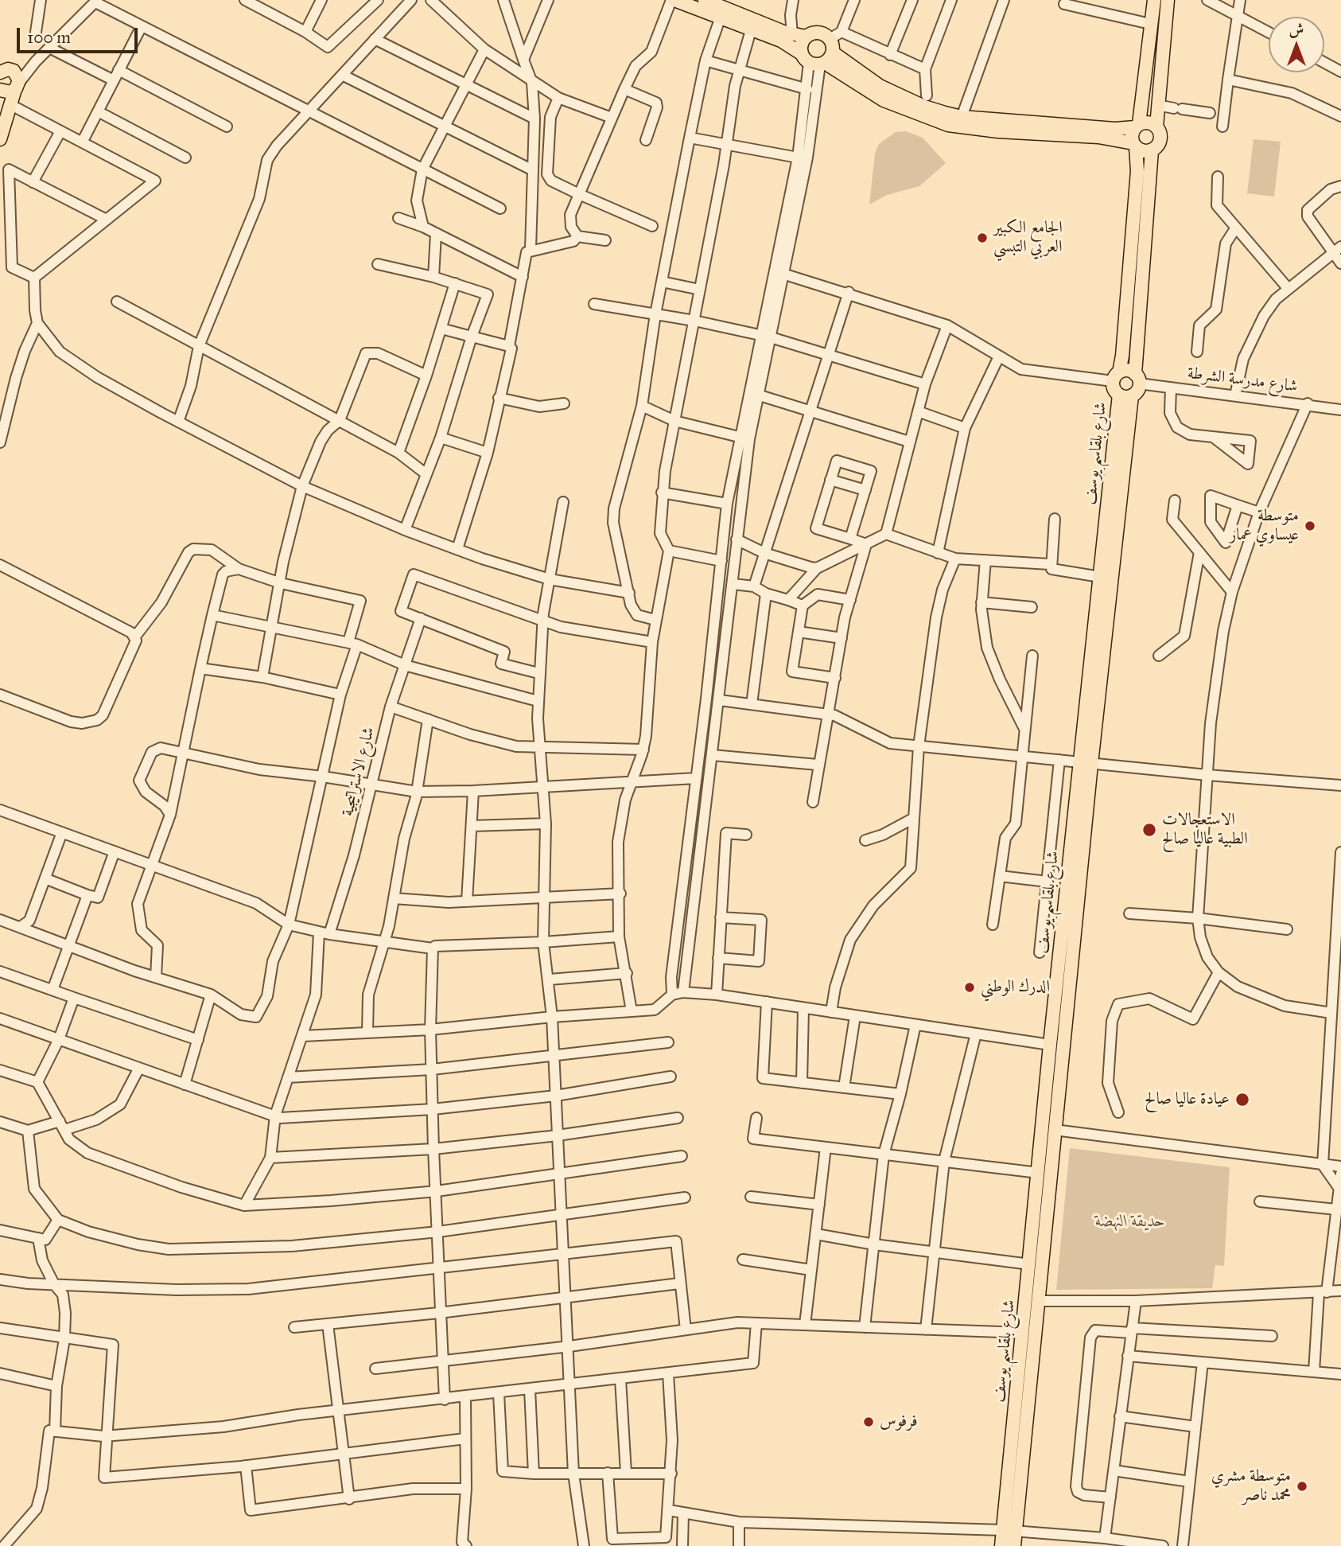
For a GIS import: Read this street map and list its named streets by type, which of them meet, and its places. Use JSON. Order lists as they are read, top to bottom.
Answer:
{
  "streets": {
    "main road": ["شارع بلقاسم يوسف"],
    "street": ["شارع مدرسة الشرطة", "شارع الاستراتيجية"]
  },
  "crossings": [
    ["شارع مدرسة الشرطة", "شارع بلقاسم يوسف"]
  ],
  "parks": ["حديقة النهضة"],
  "places": [
    "الجامع الكبير العربي التبسي",
    "متوسطة عيساوي عمار",
    "الاستعجالات الطبية عاليا صالح",
    "الدرك الوطني",
    "عيادة عاليا صالح",
    "فرفوس",
    "متوسطة مشري محمد ناصر"
  ],
  "scale_bar": "100 m",
  "north": "top"
}
